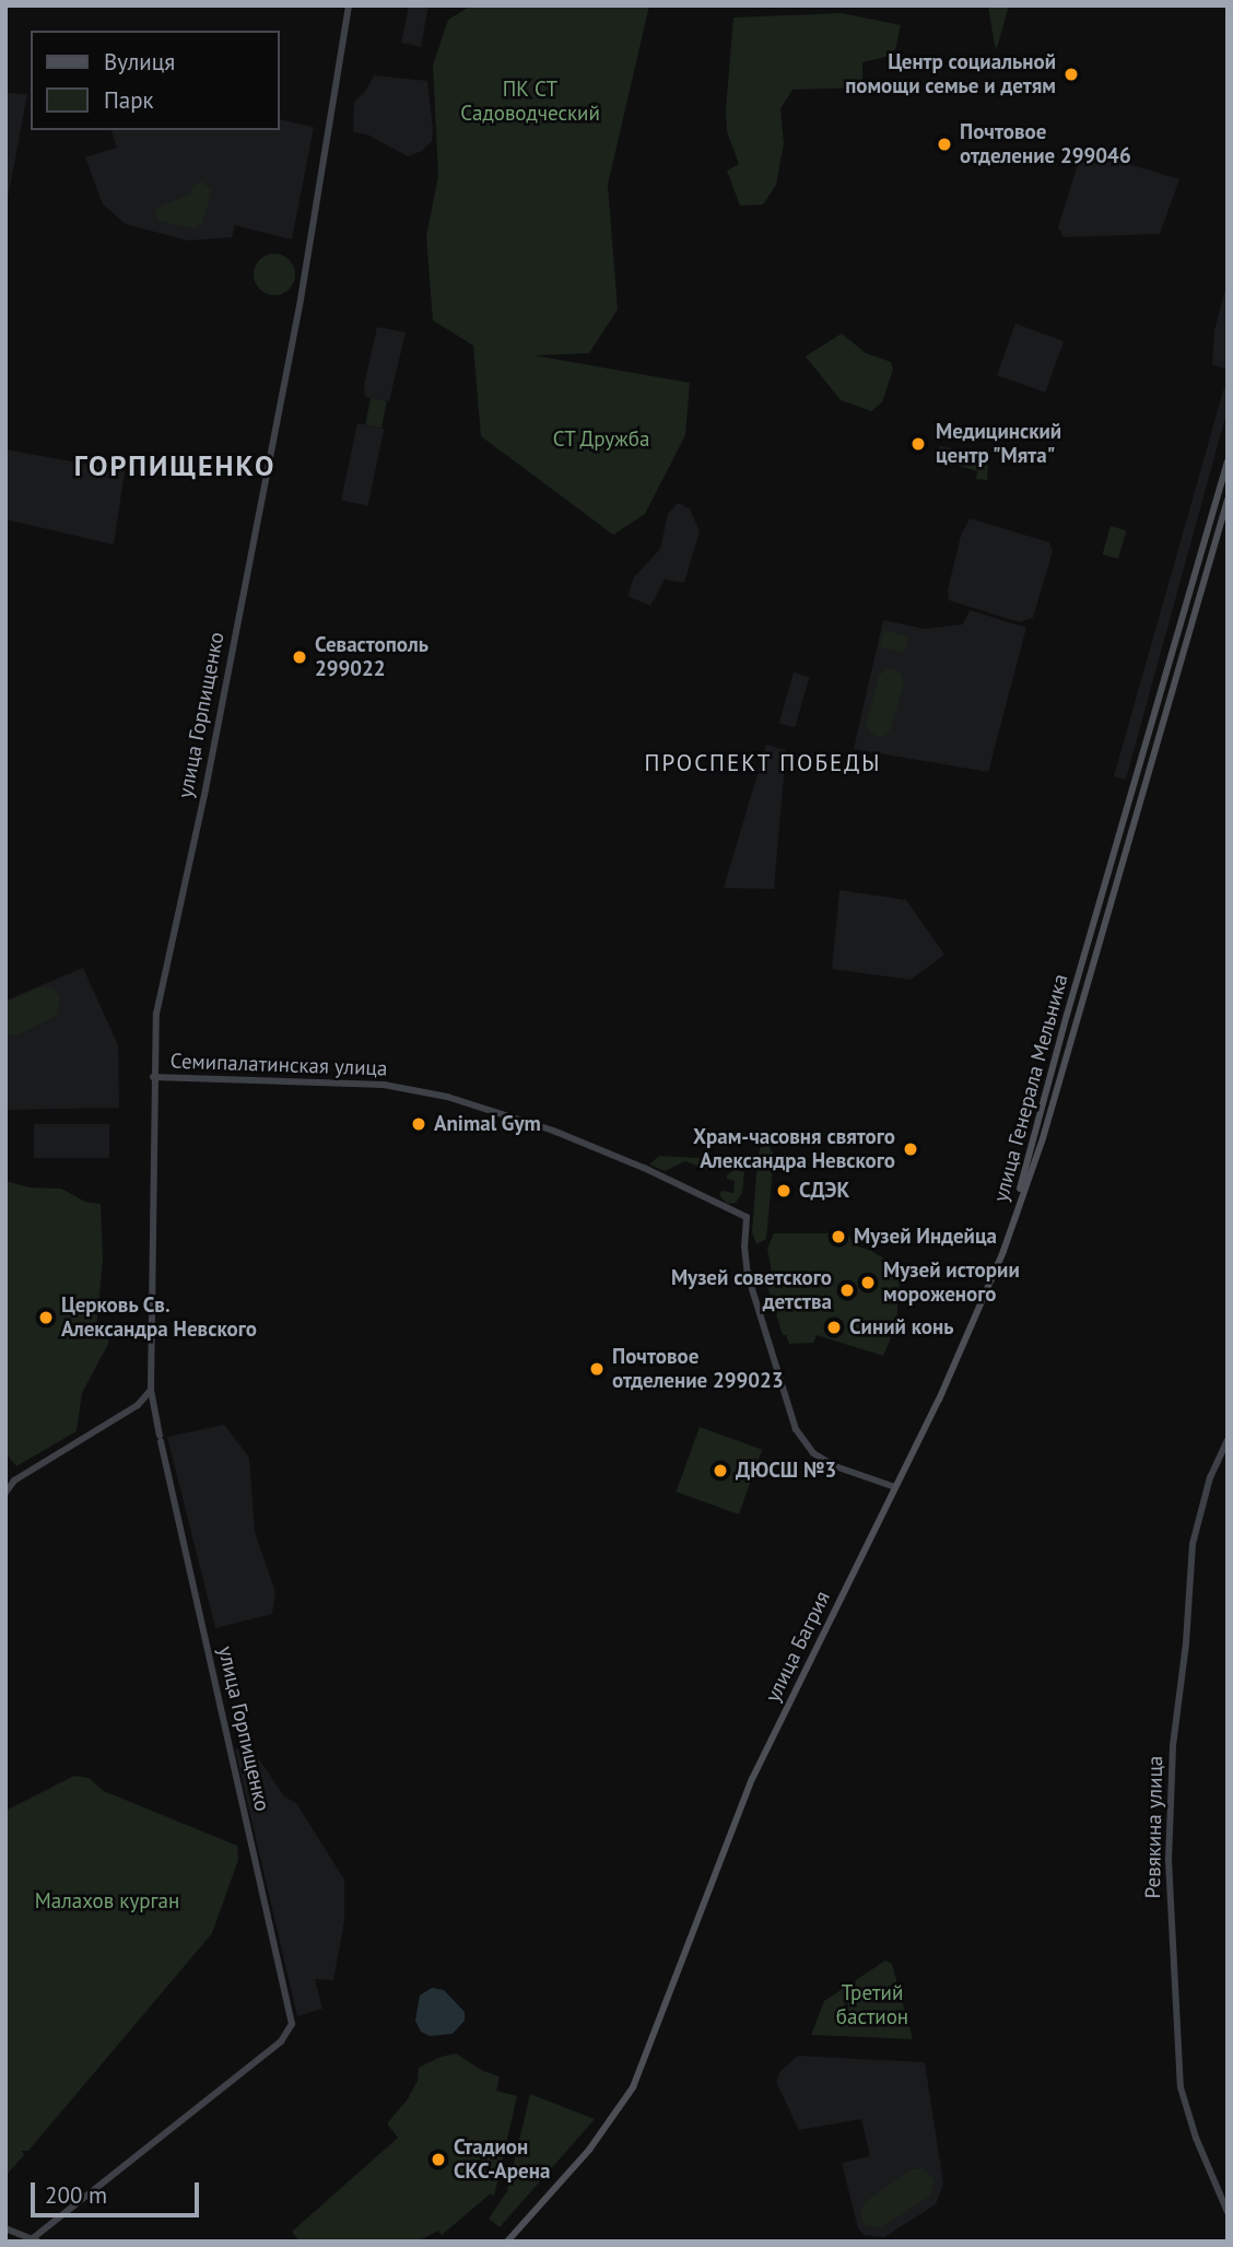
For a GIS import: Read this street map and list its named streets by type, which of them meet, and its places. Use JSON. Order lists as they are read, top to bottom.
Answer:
{
  "streets": {
    "main road": [
      "улица Горпищенко",
      "Семипалатинская улица",
      "улица Генерала Мельника",
      "улица Багрия",
      "Ревякина улица"
    ]
  },
  "crossings": [
    ["улица Горпищенко", "Семипалатинская улица"],
    ["Семипалатинская улица", "улица Багрия"],
    ["улица Генерала Мельника", "улица Багрия"]
  ],
  "districts": ["ГОРПИЩЕНКО", "ПРОСПЕКТ ПОБЕДЫ"],
  "parks": [
    "ПК СТ Садоводческий",
    "СТ Дружба",
    "Малахов курган",
    "Третий бастион"
  ],
  "places": [
    "Центр социальной помощи семье и детям",
    "Почтовое отделение 299046",
    "Медицинский центр \"Мята\"",
    "Севастополь 299022",
    "Animal Gym",
    "Храм-часовня святого Александра Невского",
    "СДЭК",
    "Музей Индейца",
    "Музей истории мороженого",
    "Музей советского детства",
    "Церковь Св. Александра Невского",
    "Синий конь",
    "Почтовое отделение 299023",
    "ДЮСШ №3",
    "Стадион СКС-Арена"
  ],
  "legend": ["Вулиця", "Парк"],
  "scale_bar": "200 m"
}
